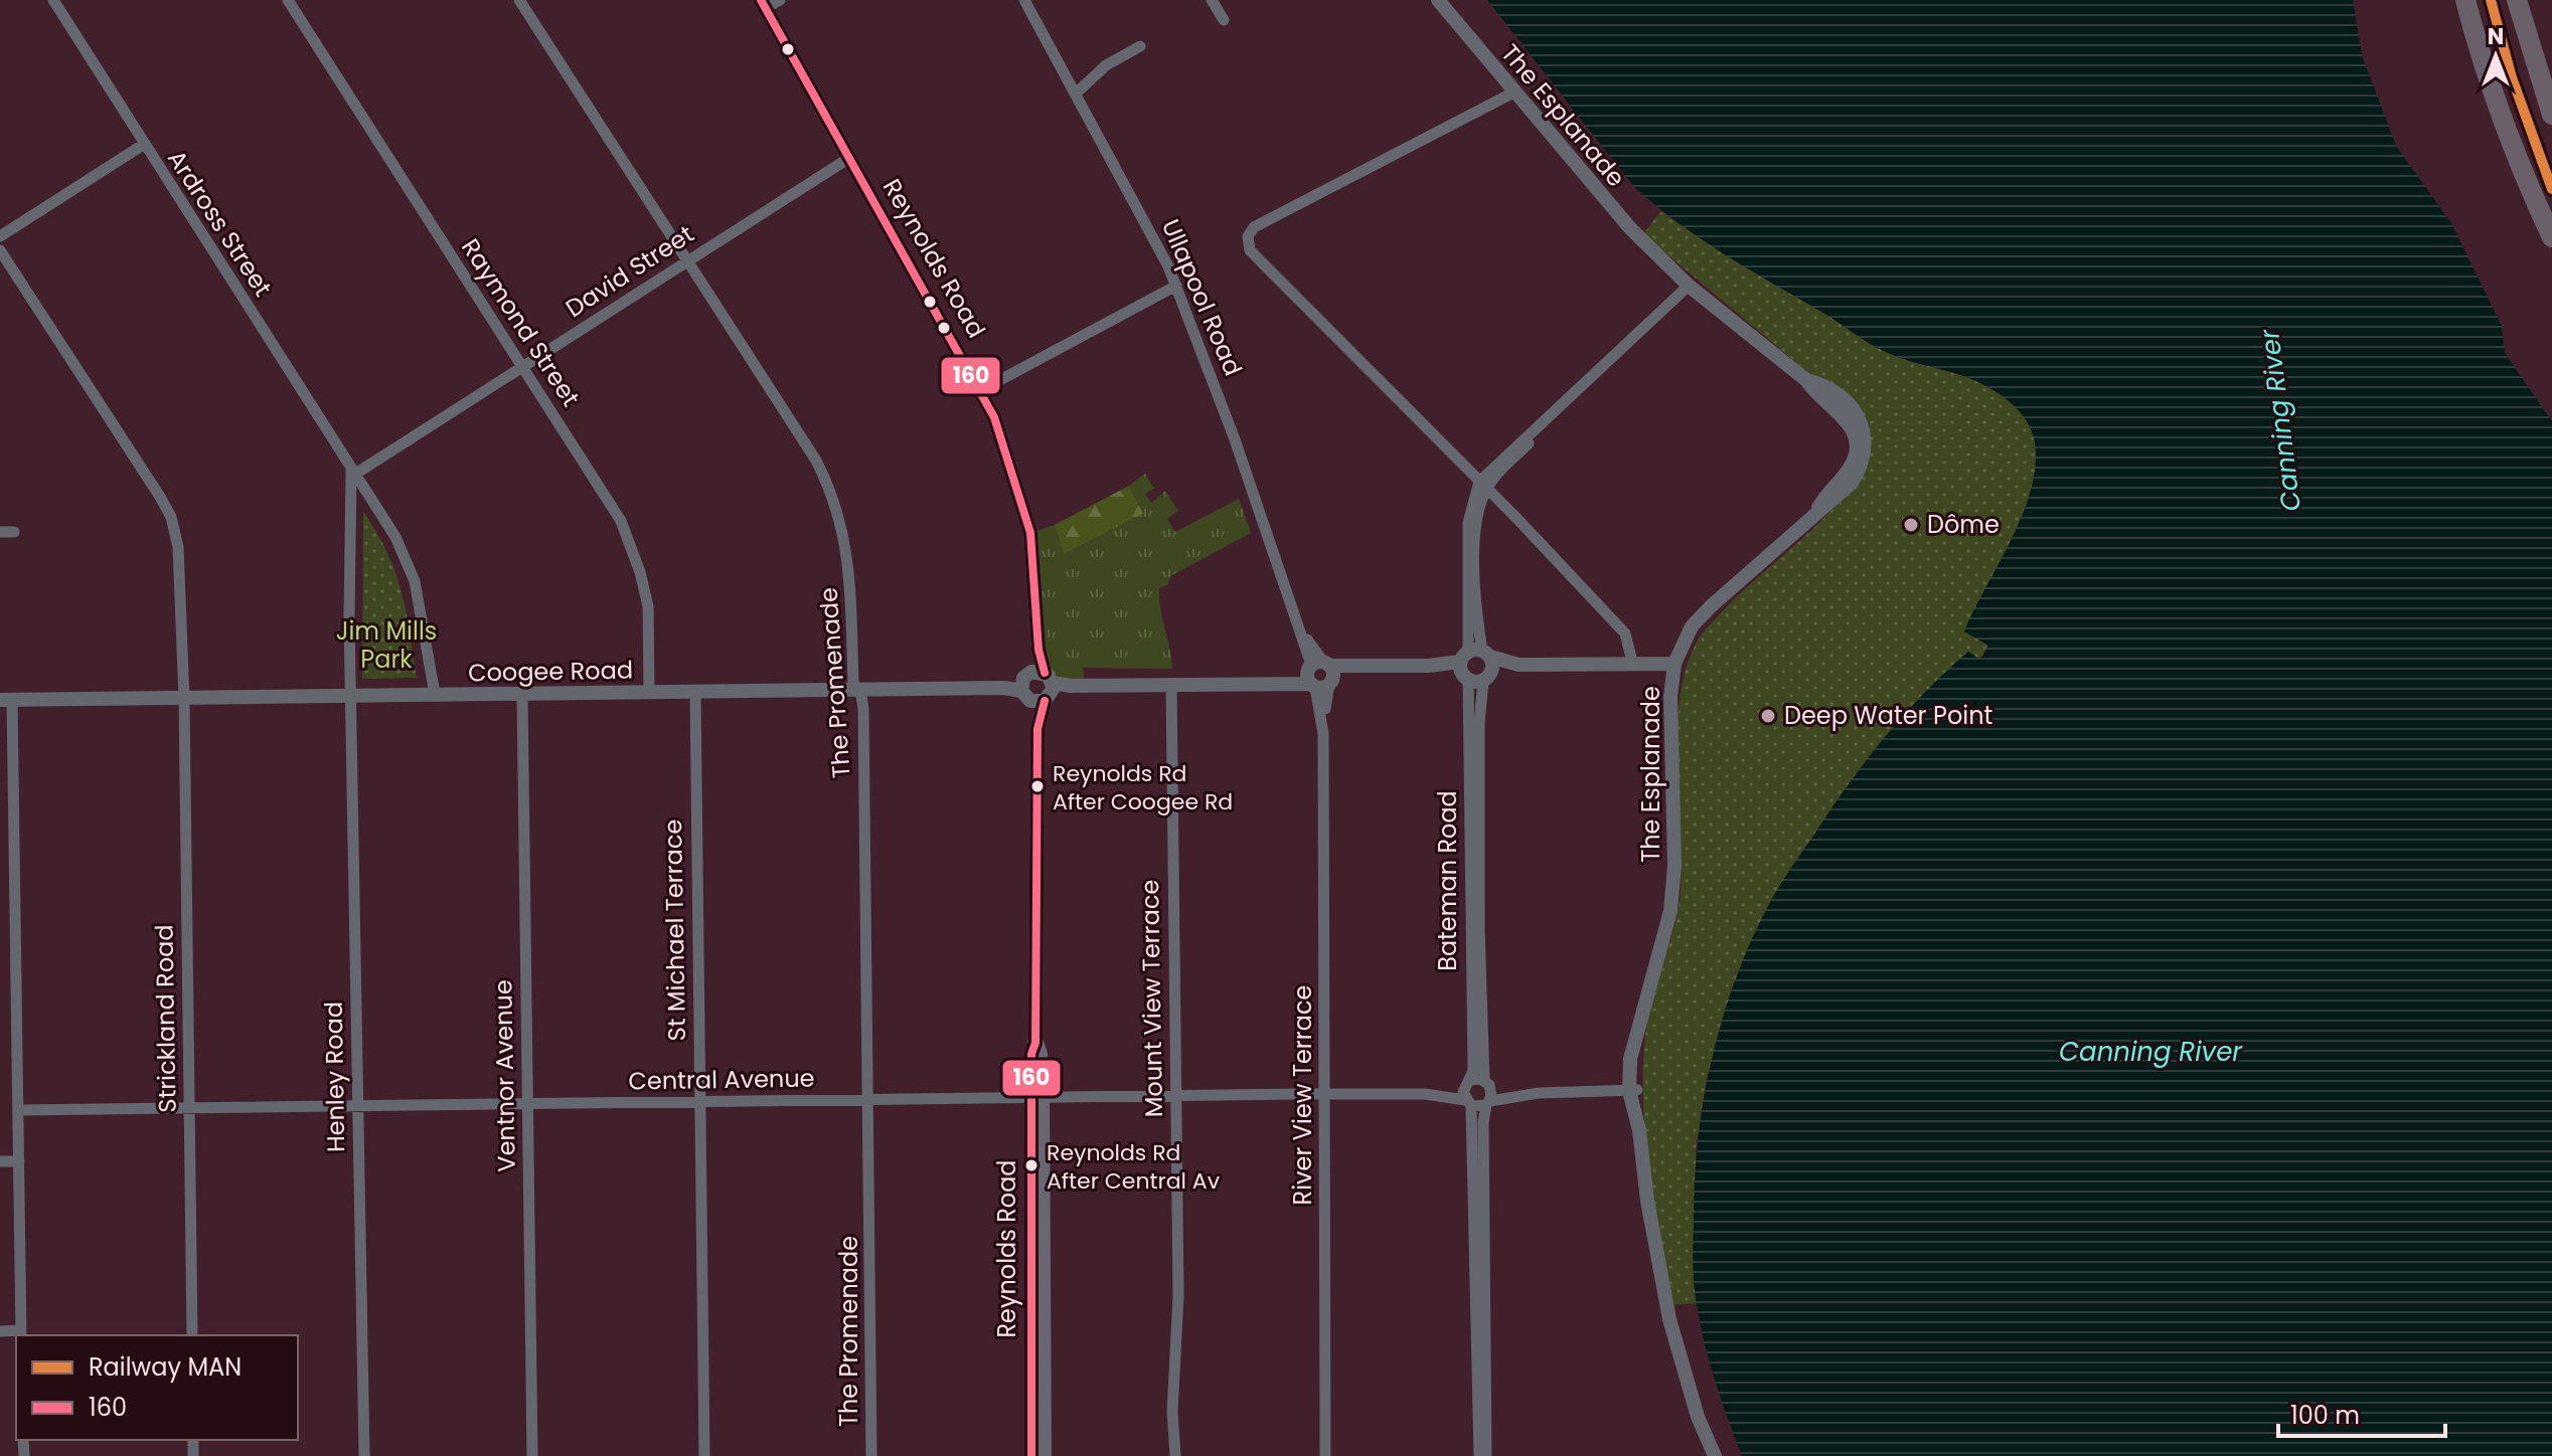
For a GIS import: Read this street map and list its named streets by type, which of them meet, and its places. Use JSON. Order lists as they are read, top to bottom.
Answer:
{
  "streets": {
    "main road": ["Reynolds Road"],
    "street": [
      "The Esplanade",
      "Ardross Street",
      "David Street",
      "Ullapool Road",
      "Raymond Street",
      "Coogee Road",
      "The Promenade",
      "Bateman Road",
      "St Michael Terrace",
      "Mount View Terrace",
      "Strickland Road",
      "Ventnor Avenue",
      "Henley Road",
      "Central Avenue",
      "River View Terrace"
    ]
  },
  "crossings": [
    ["The Esplanade", "Bateman Road"],
    ["Ardross Street", "David Street"],
    ["Ardross Street", "Coogee Road"],
    ["Reynolds Road", "David Street"],
    ["Reynolds Road", "Coogee Road"],
    ["Reynolds Road", "Central Avenue"],
    ["David Street", "Raymond Street"],
    ["David Street", "The Promenade"],
    ["Ullapool Road", "River View Terrace"],
    ["Raymond Street", "Coogee Road"],
    ["Coogee Road", "The Promenade"],
    ["Coogee Road", "St Michael Terrace"],
    ["Coogee Road", "Strickland Road"],
    ["Coogee Road", "Ventnor Avenue"],
    ["Coogee Road", "Henley Road"],
    ["The Promenade", "Central Avenue"],
    ["Bateman Road", "Central Avenue"],
    ["St Michael Terrace", "Central Avenue"],
    ["Mount View Terrace", "Central Avenue"],
    ["Strickland Road", "Central Avenue"],
    ["Ventnor Avenue", "Central Avenue"],
    ["Henley Road", "Central Avenue"],
    ["Central Avenue", "River View Terrace"]
  ],
  "water": ["Canning River"],
  "parks": ["Jim Mills Park"],
  "places": [
    "Dôme",
    "Deep Water Point",
    "Reynolds Rd After Coogee Rd",
    "Reynolds Rd After Central Av"
  ],
  "lines": ["rail line MAN", "transit line 160"],
  "legend": ["Railway MAN", "160"],
  "scale_bar": "100 m",
  "north": "top"
}
